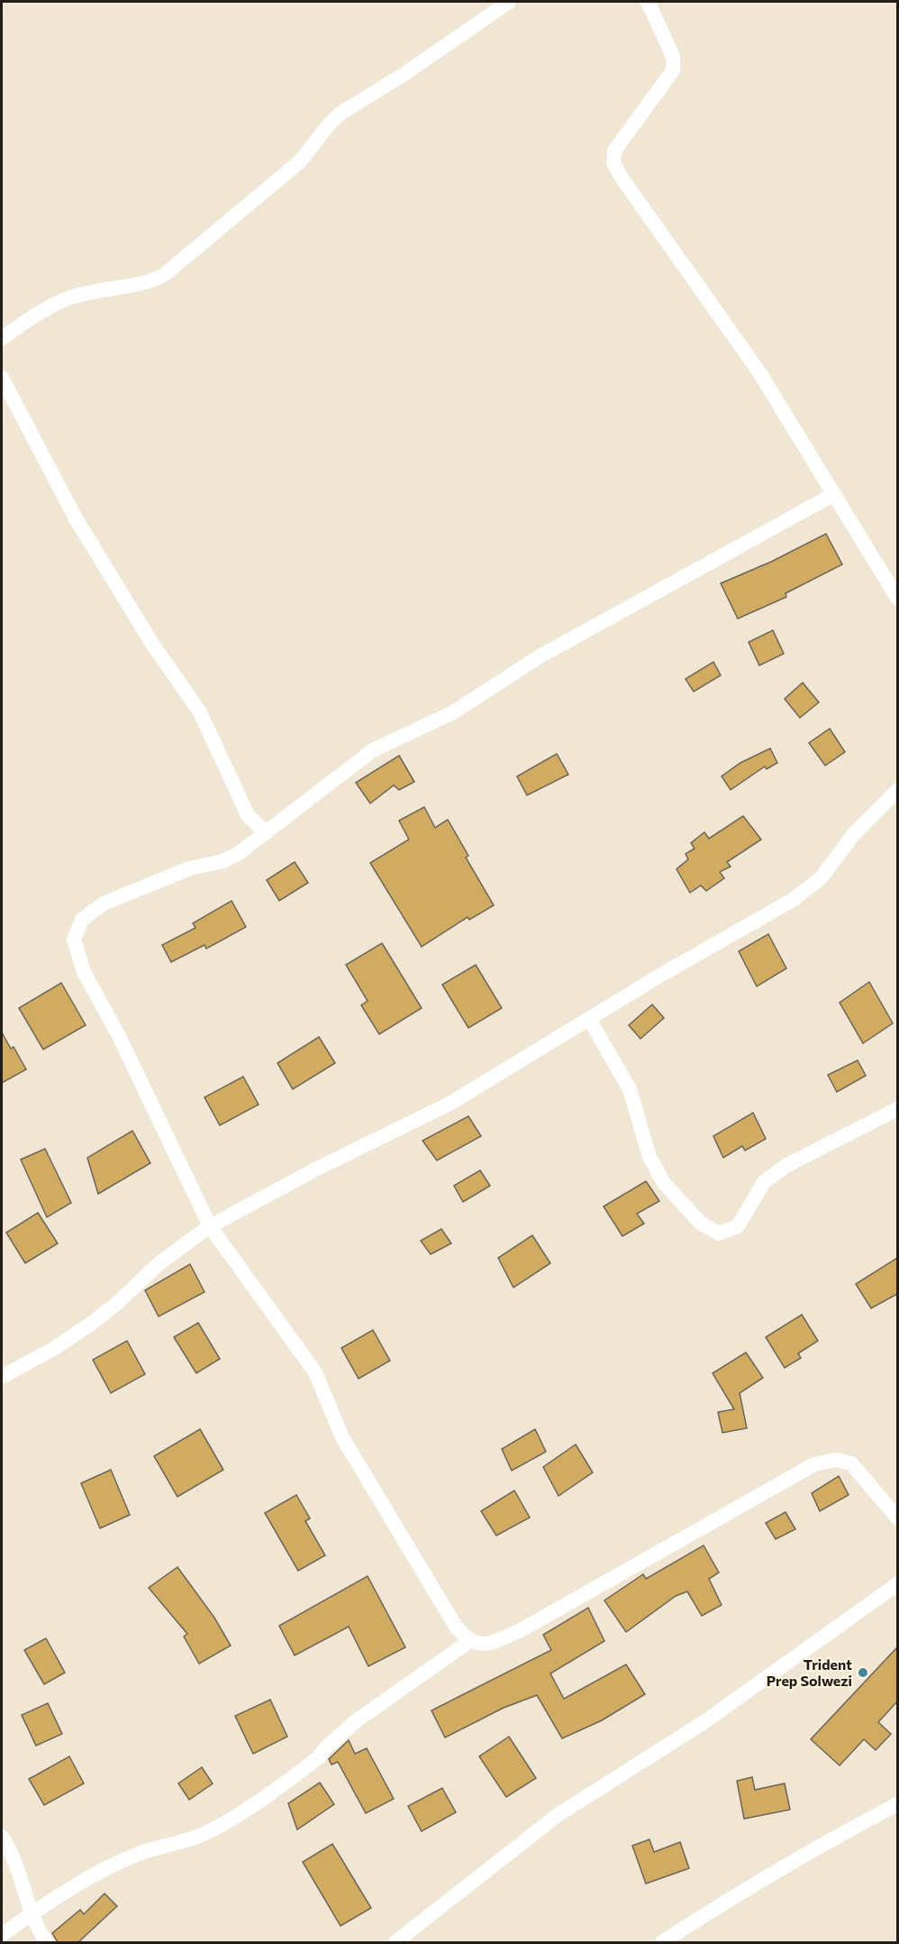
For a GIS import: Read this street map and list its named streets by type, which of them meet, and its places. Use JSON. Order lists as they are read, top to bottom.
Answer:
{
  "places": ["Trident Prep Solwezi"]
}
